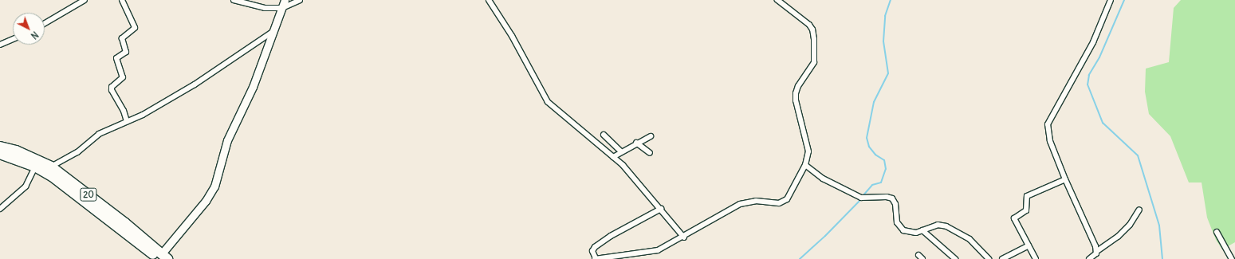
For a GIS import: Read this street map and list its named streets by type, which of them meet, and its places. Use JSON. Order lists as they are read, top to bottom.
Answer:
{
  "streets": {
    "highway": ["20"]
  },
  "north": "bottom right"
}
